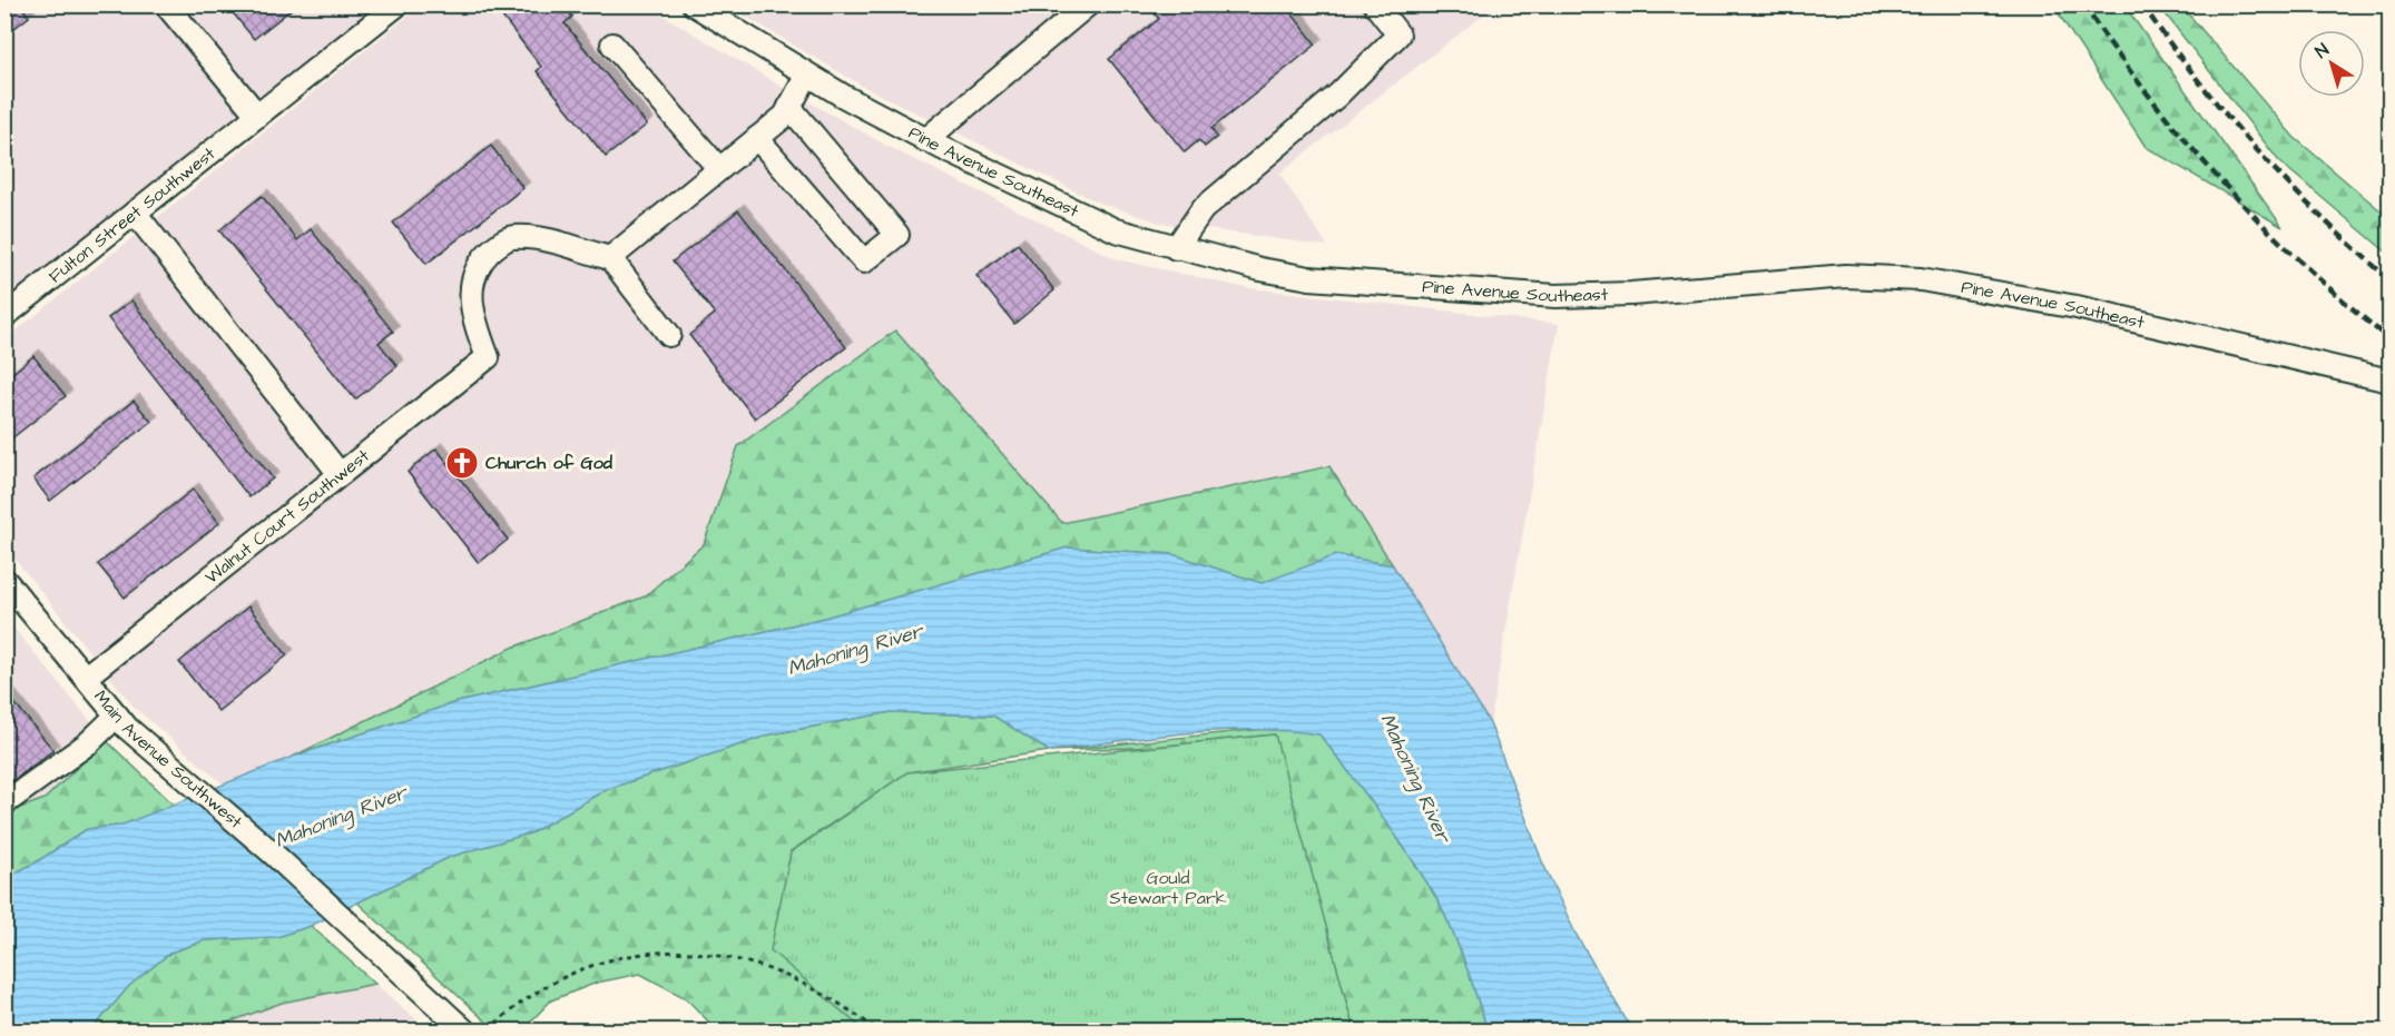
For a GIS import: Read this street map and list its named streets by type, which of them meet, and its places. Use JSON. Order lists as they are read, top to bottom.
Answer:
{
  "streets": {
    "street": [
      "Pine Avenue Southeast",
      "Fulton Street Southwest",
      "Walnut Court Southwest",
      "Main Avenue Southwest"
    ]
  },
  "crossings": [
    ["Walnut Court Southwest", "Main Avenue Southwest"]
  ],
  "water": ["Mahoning River"],
  "parks": ["Gould Stewart Park"],
  "places": {
    "church": ["Church of God"]
  },
  "north": "top left"
}
